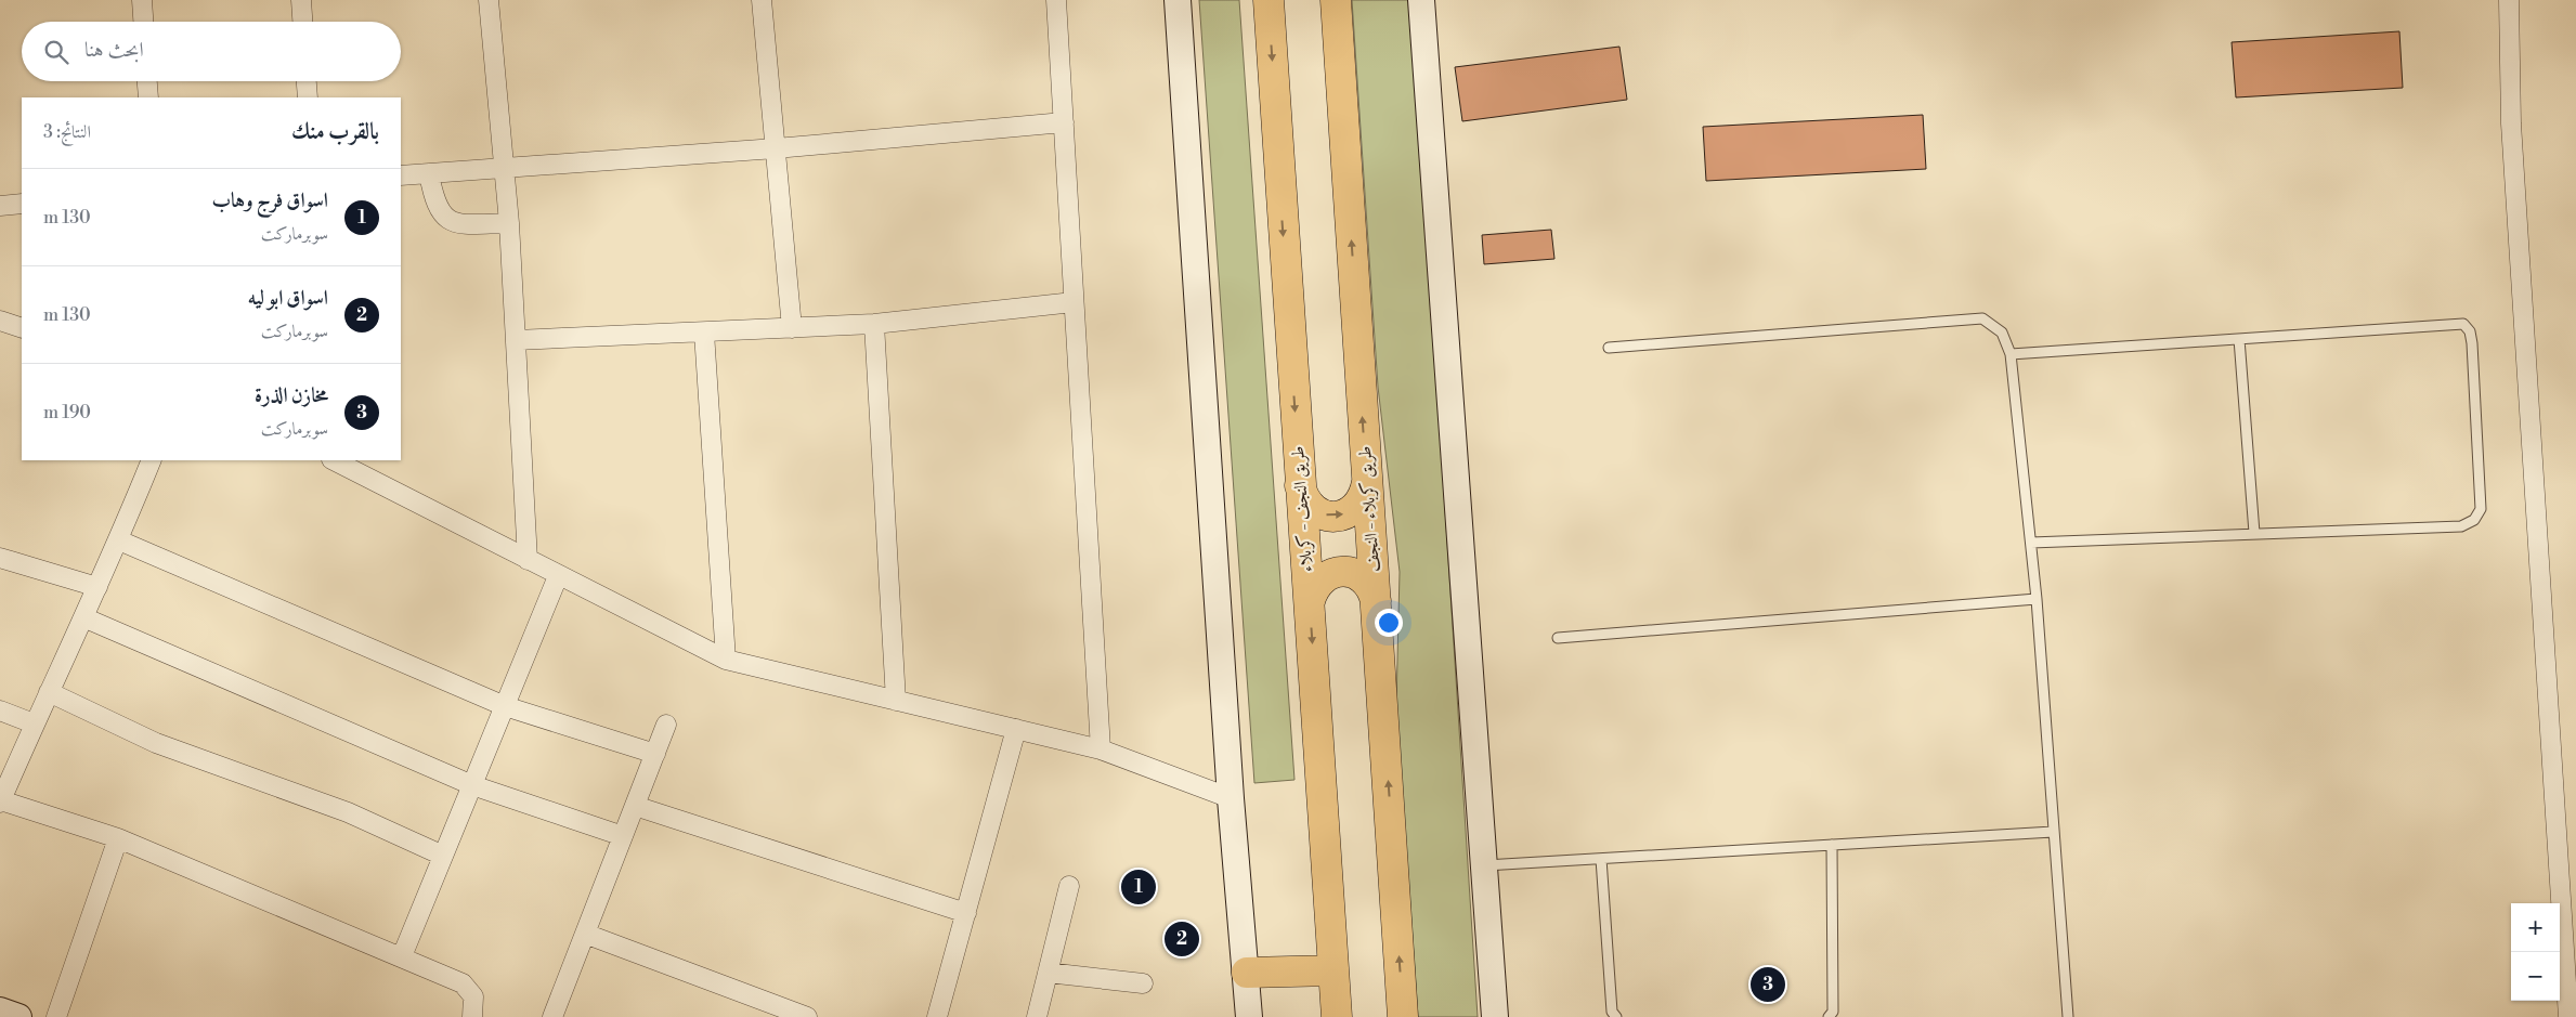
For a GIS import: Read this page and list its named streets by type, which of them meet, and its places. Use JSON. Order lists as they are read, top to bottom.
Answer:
{
  "streets": {
    "highway": ["طريق النجف - كربلاء", "طريق كربلاء - النجف"]
  },
  "one_way": ["طريق النجف - كربلاء", "طريق كربلاء - النجف"],
  "page": {
    "search": "ابحث هنا",
    "heading": ["بالقرب منك", "النتائج: 3"],
    "list": [
      {
        "mark": "1",
        "name": "اسواق فرج وهاب",
        "note": "سوبرماركت",
        "value": "130 m"
      },
      {
        "mark": "2",
        "name": "اسواق ابو ليه",
        "note": "سوبرماركت",
        "value": "130 m"
      },
      {
        "mark": "3",
        "name": "مخازن الذرة",
        "note": "سوبرماركت",
        "value": "190 m"
      }
    ],
    "pins": ["1", "2", "3"],
    "map_buttons": ["+", "−"]
  }
}
